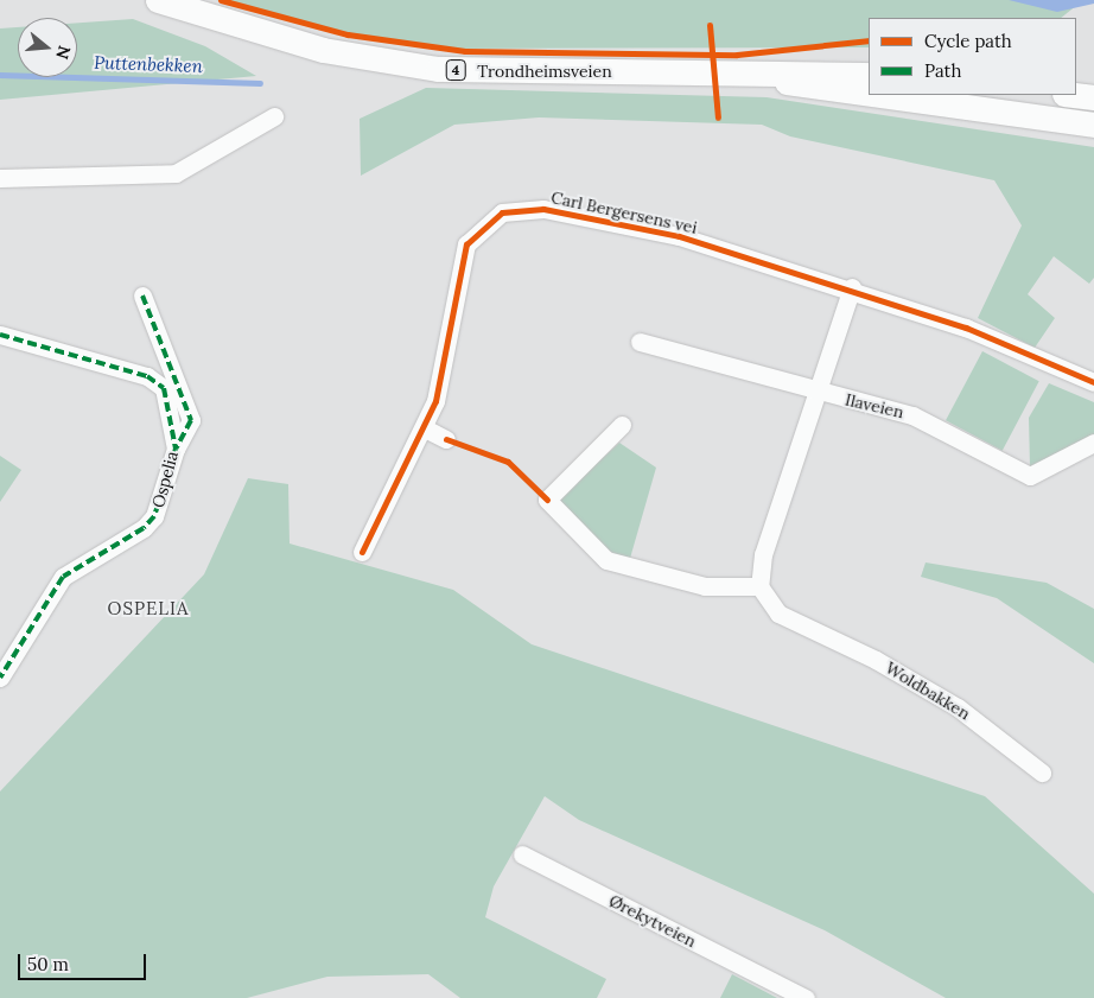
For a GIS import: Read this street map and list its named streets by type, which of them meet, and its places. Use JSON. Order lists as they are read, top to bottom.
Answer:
{
  "streets": {
    "highway": ["4", "Trondheimsveien"],
    "street": [
      "Carl Bergersens vei",
      "Ilaveien",
      "Ospelia",
      "Woldbakken",
      "Ørekytveien"
    ]
  },
  "districts": ["OSPELIA"],
  "water": ["Puttenbekken"],
  "legend": ["Cycle path", "Path"],
  "scale_bar": "50 m",
  "north": "right"
}
